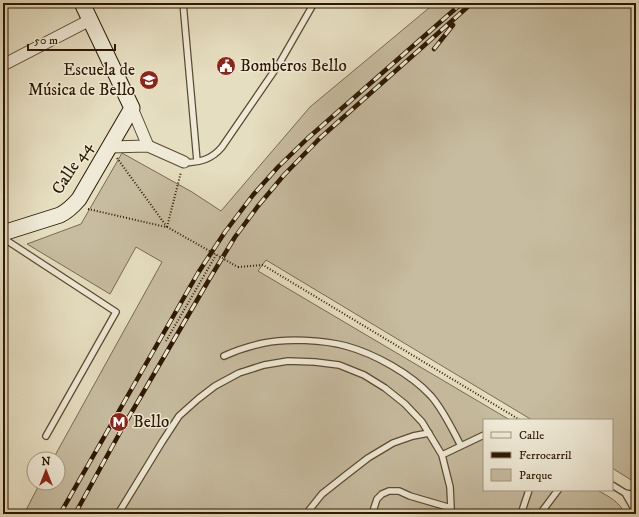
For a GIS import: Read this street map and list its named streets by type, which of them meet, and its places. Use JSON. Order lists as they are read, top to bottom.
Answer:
{
  "streets": {
    "street": ["Calle 44"]
  },
  "places": {
    "public building": ["Bomberos Bello"],
    "school or university": ["Escuela de Música de Bello"],
    "metro station": ["Bello"]
  },
  "legend": ["Calle", "Ferrocarril", "Parque"],
  "scale_bar": "50 m",
  "north": "top"
}
